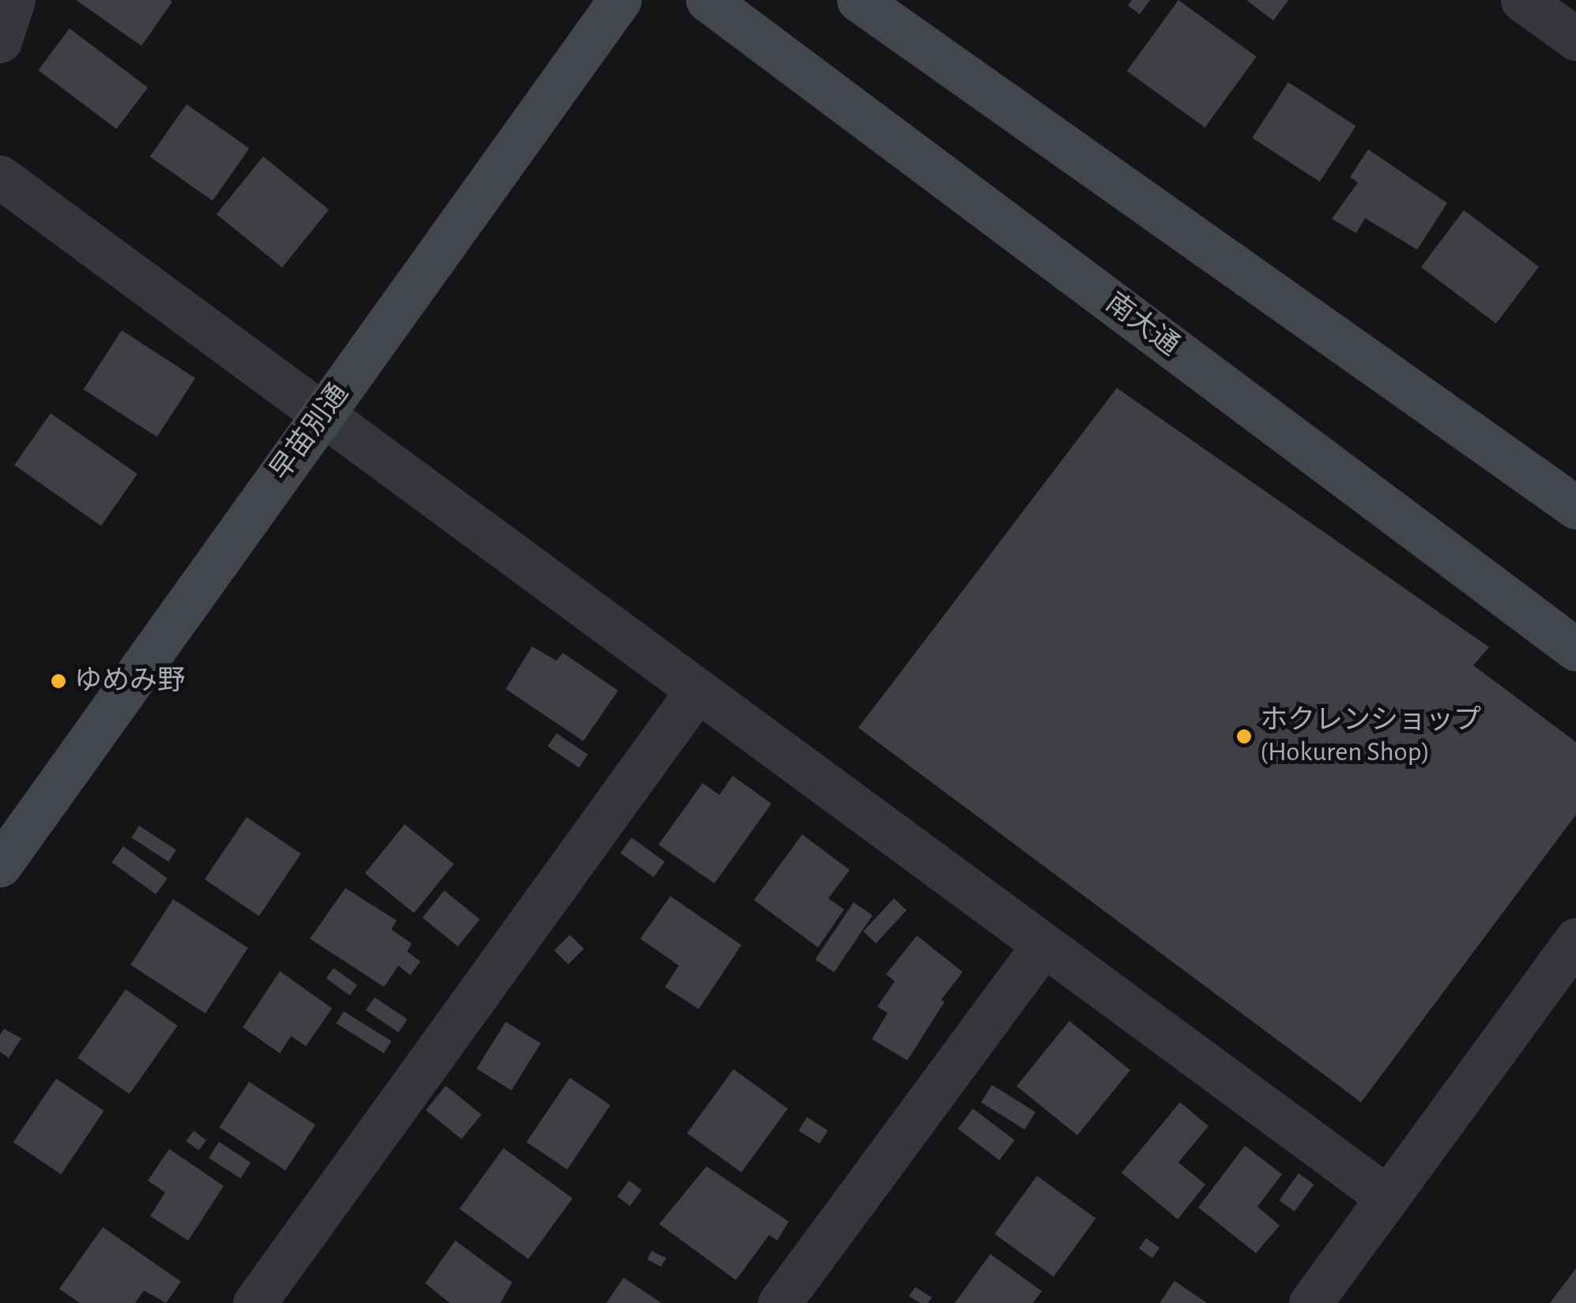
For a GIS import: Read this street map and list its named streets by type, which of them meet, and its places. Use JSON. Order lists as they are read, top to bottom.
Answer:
{
  "streets": {
    "main road": ["南大通", "早苗別通"]
  },
  "places": ["ゆめみ野", "ホクレンショップ (Hokuren Shop)"]
}
